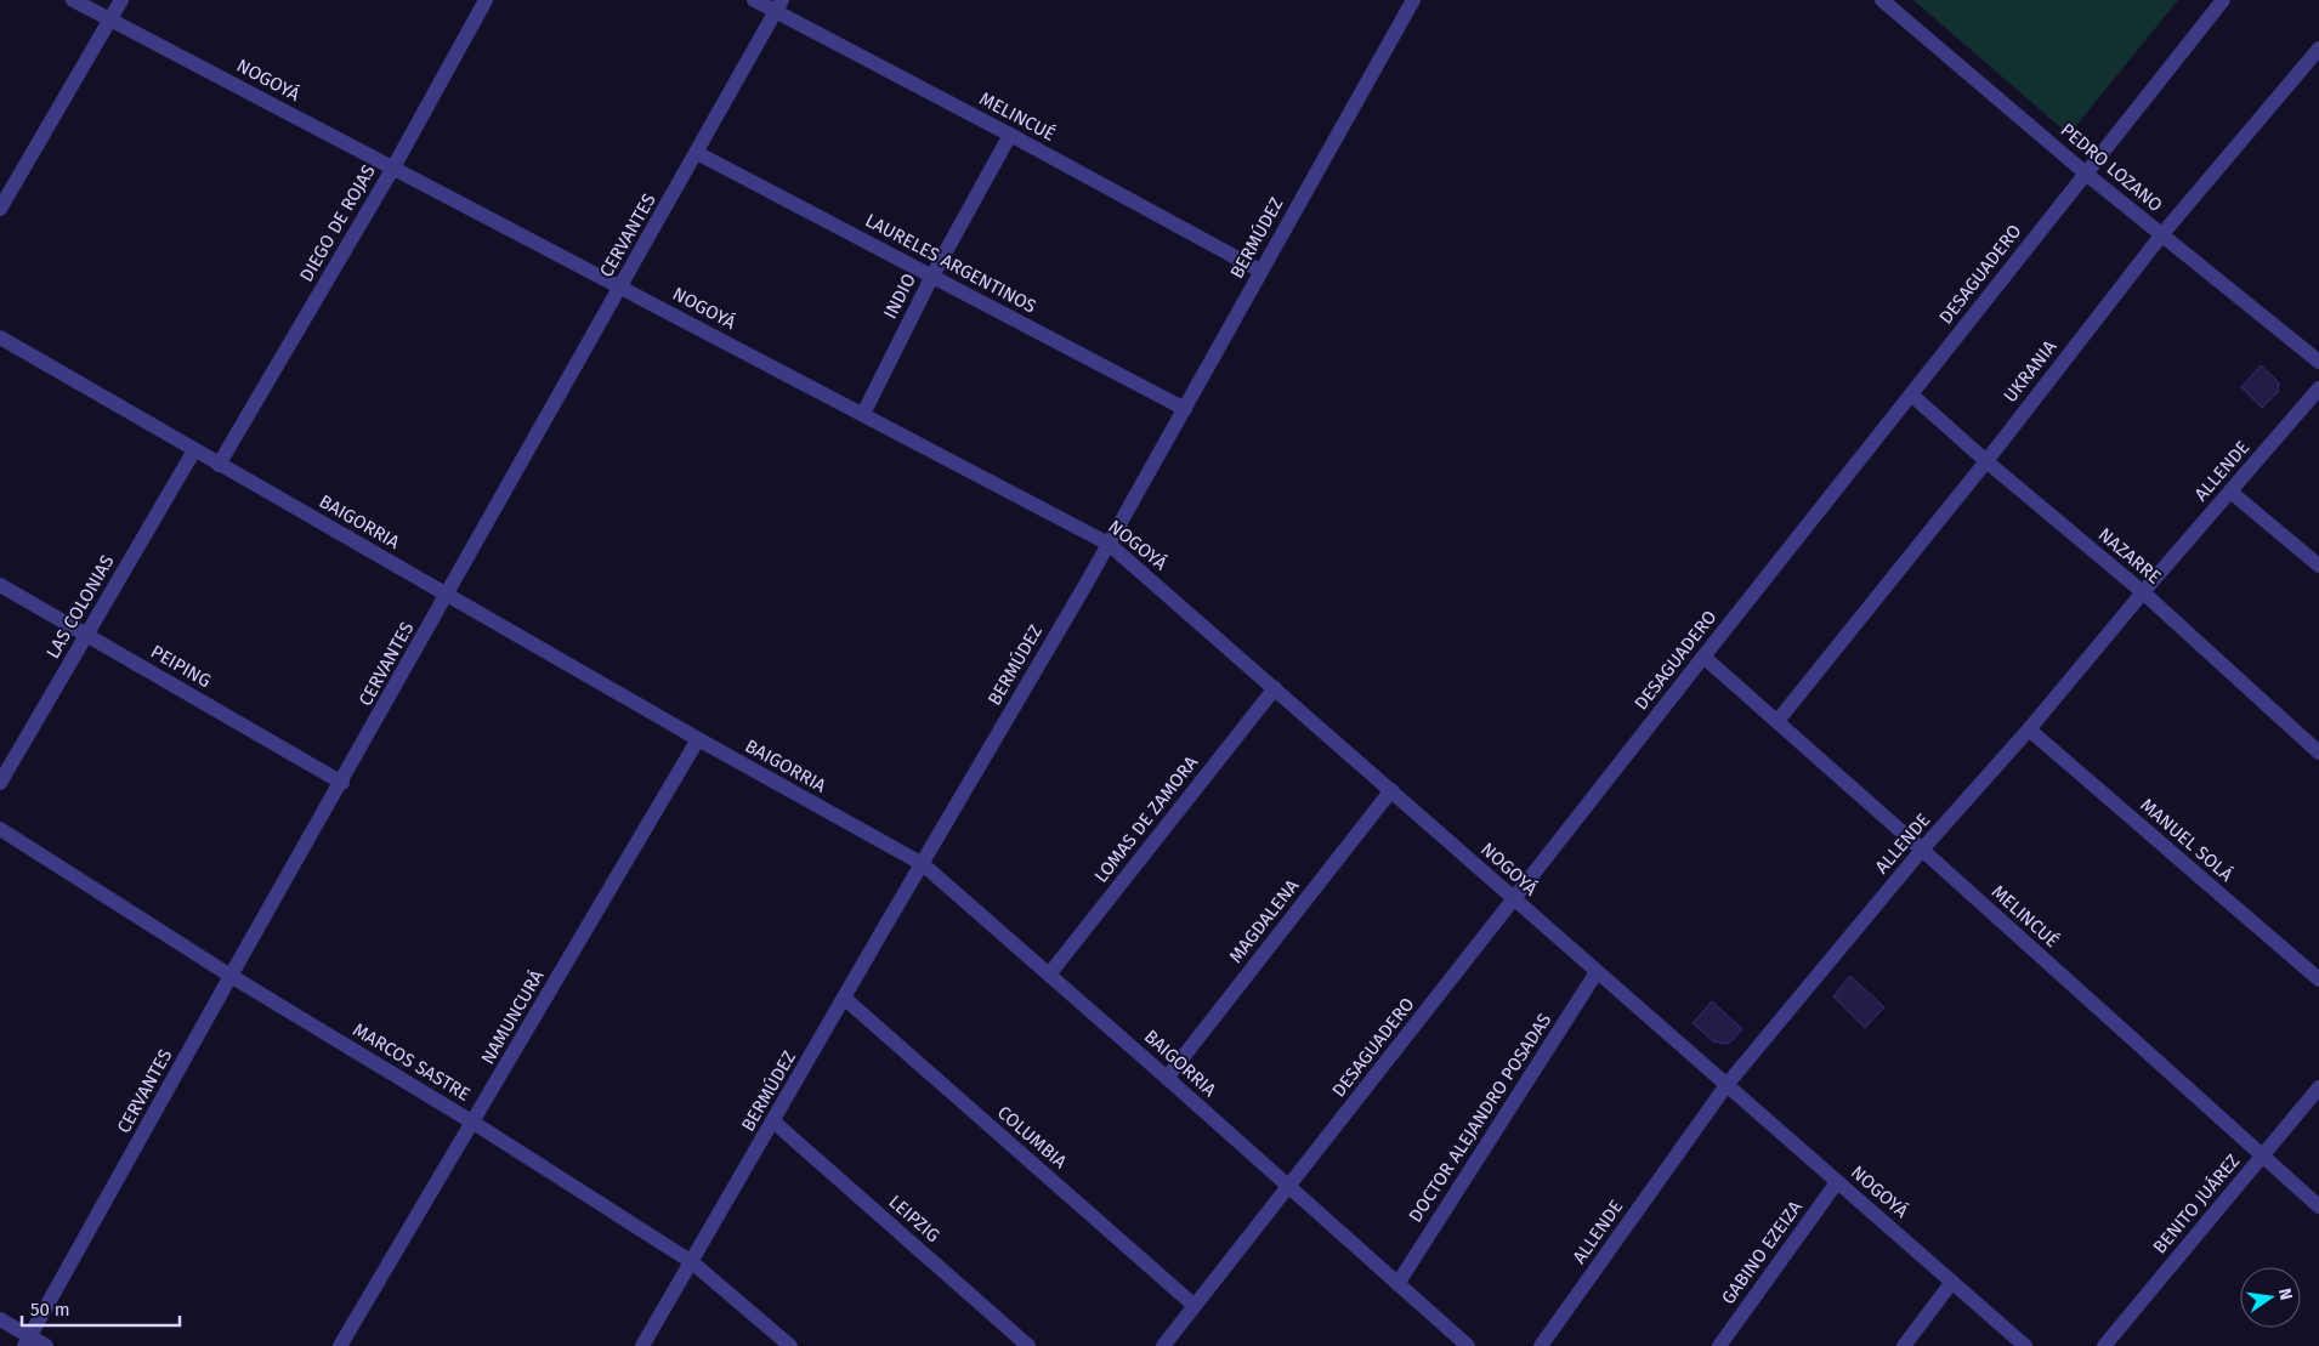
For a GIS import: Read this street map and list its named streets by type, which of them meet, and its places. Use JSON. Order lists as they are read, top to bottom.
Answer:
{
  "streets": {
    "street": [
      "NOGOYÁ",
      "MELINCUÉ",
      "PEDRO LOZANO",
      "DIEGO DE ROJAS",
      "CERVANTES",
      "BERMÚDEZ",
      "LAURELES ARGENTINOS",
      "DESAGUADERO",
      "INDIO",
      "UKRANIA",
      "ALLENDE",
      "BAIGORRIA",
      "NAZARRE",
      "LAS COLONIAS",
      "PEIPING",
      "LOMAS DE ZAMORA",
      "MANUEL SOLÁ",
      "MAGDALENA",
      "NAMUNCURÁ",
      "MARCOS SASTRE",
      "DOCTOR ALEJANDRO POSADAS",
      "COLUMBIA",
      "BENITO JUÁREZ",
      "LEIPZIG",
      "GABINO EZEIZA"
    ]
  },
  "crossings": [
    ["NOGOYÁ", "DIEGO DE ROJAS"],
    ["NOGOYÁ", "CERVANTES"],
    ["NOGOYÁ", "BERMÚDEZ"],
    ["NOGOYÁ", "DESAGUADERO"],
    ["NOGOYÁ", "INDIO"],
    ["NOGOYÁ", "ALLENDE"],
    ["NOGOYÁ", "LOMAS DE ZAMORA"],
    ["NOGOYÁ", "MAGDALENA"],
    ["NOGOYÁ", "DOCTOR ALEJANDRO POSADAS"],
    ["NOGOYÁ", "GABINO EZEIZA"],
    ["MELINCUÉ", "CERVANTES"],
    ["MELINCUÉ", "BERMÚDEZ"],
    ["MELINCUÉ", "DESAGUADERO"],
    ["MELINCUÉ", "INDIO"],
    ["MELINCUÉ", "UKRANIA"],
    ["MELINCUÉ", "ALLENDE"],
    ["MELINCUÉ", "BENITO JUÁREZ"],
    ["PEDRO LOZANO", "DESAGUADERO"],
    ["PEDRO LOZANO", "UKRANIA"],
    ["DIEGO DE ROJAS", "BAIGORRIA"],
    ["CERVANTES", "LAURELES ARGENTINOS"],
    ["CERVANTES", "BAIGORRIA"],
    ["CERVANTES", "PEIPING"],
    ["CERVANTES", "MARCOS SASTRE"],
    ["BERMÚDEZ", "LAURELES ARGENTINOS"],
    ["BERMÚDEZ", "BAIGORRIA"],
    ["BERMÚDEZ", "MARCOS SASTRE"],
    ["BERMÚDEZ", "COLUMBIA"],
    ["BERMÚDEZ", "LEIPZIG"],
    ["LAURELES ARGENTINOS", "INDIO"],
    ["DESAGUADERO", "BAIGORRIA"],
    ["DESAGUADERO", "NAZARRE"],
    ["DESAGUADERO", "COLUMBIA"],
    ["UKRANIA", "NAZARRE"],
    ["ALLENDE", "NAZARRE"],
    ["ALLENDE", "MANUEL SOLÁ"],
    ["BAIGORRIA", "LAS COLONIAS"],
    ["BAIGORRIA", "LOMAS DE ZAMORA"],
    ["BAIGORRIA", "MAGDALENA"],
    ["BAIGORRIA", "NAMUNCURÁ"],
    ["BAIGORRIA", "DOCTOR ALEJANDRO POSADAS"],
    ["LAS COLONIAS", "PEIPING"],
    ["NAMUNCURÁ", "MARCOS SASTRE"]
  ],
  "scale_bar": "50 m",
  "north": "right"
}
